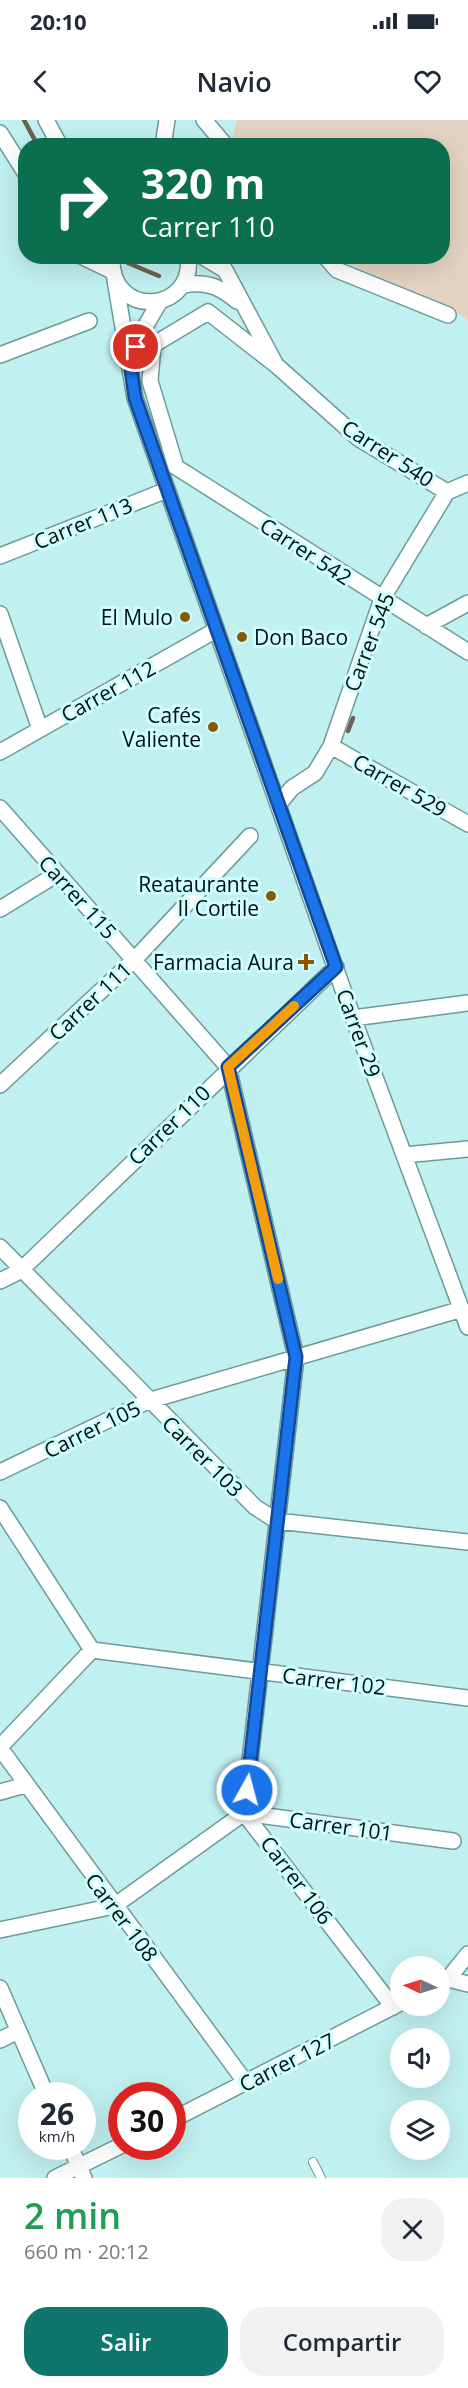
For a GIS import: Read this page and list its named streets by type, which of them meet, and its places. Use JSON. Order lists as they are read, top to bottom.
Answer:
{
  "streets": {
    "street": [
      "Carrer 540",
      "Carrer 113",
      "Carrer 542",
      "Carrer 545",
      "Carrer 112",
      "Carrer 529",
      "Carrer 115",
      "Carrer 111",
      "Carrer 29",
      "Carrer 110",
      "Carrer 105",
      "Carrer 103",
      "Carrer 102",
      "Carrer 101",
      "Carrer 106",
      "Carrer 108",
      "Carrer 127"
    ]
  },
  "crossings": [
    ["Carrer 540", "Carrer 542"],
    ["Carrer 540", "Carrer 545"],
    ["Carrer 113", "Carrer 29"],
    ["Carrer 542", "Carrer 545"],
    ["Carrer 545", "Carrer 529"],
    ["Carrer 545", "Carrer 29"],
    ["Carrer 112", "Carrer 29"],
    ["Carrer 115", "Carrer 111"],
    ["Carrer 115", "Carrer 110"],
    ["Carrer 29", "Carrer 110"],
    ["Carrer 29", "Carrer 105"],
    ["Carrer 110", "Carrer 103"],
    ["Carrer 105", "Carrer 103"],
    ["Carrer 101", "Carrer 106"],
    ["Carrer 108", "Carrer 127"]
  ],
  "places": {
    "other": [
      "El Mulo",
      "Don Baco",
      "Cafés Valiente",
      "Reataurante II Cortile"
    ],
    "health": ["Farmacia Aura"]
  },
  "north": "left",
  "page": {
    "status": "20:10",
    "header": "Navio",
    "turn": ["320 m", "Carrer 110"],
    "speed": "26 km/h",
    "limit": "30",
    "heading": ["2 min", "660 m · 20:12"],
    "buttons": ["Salir", "Compartir"]
  }
}
